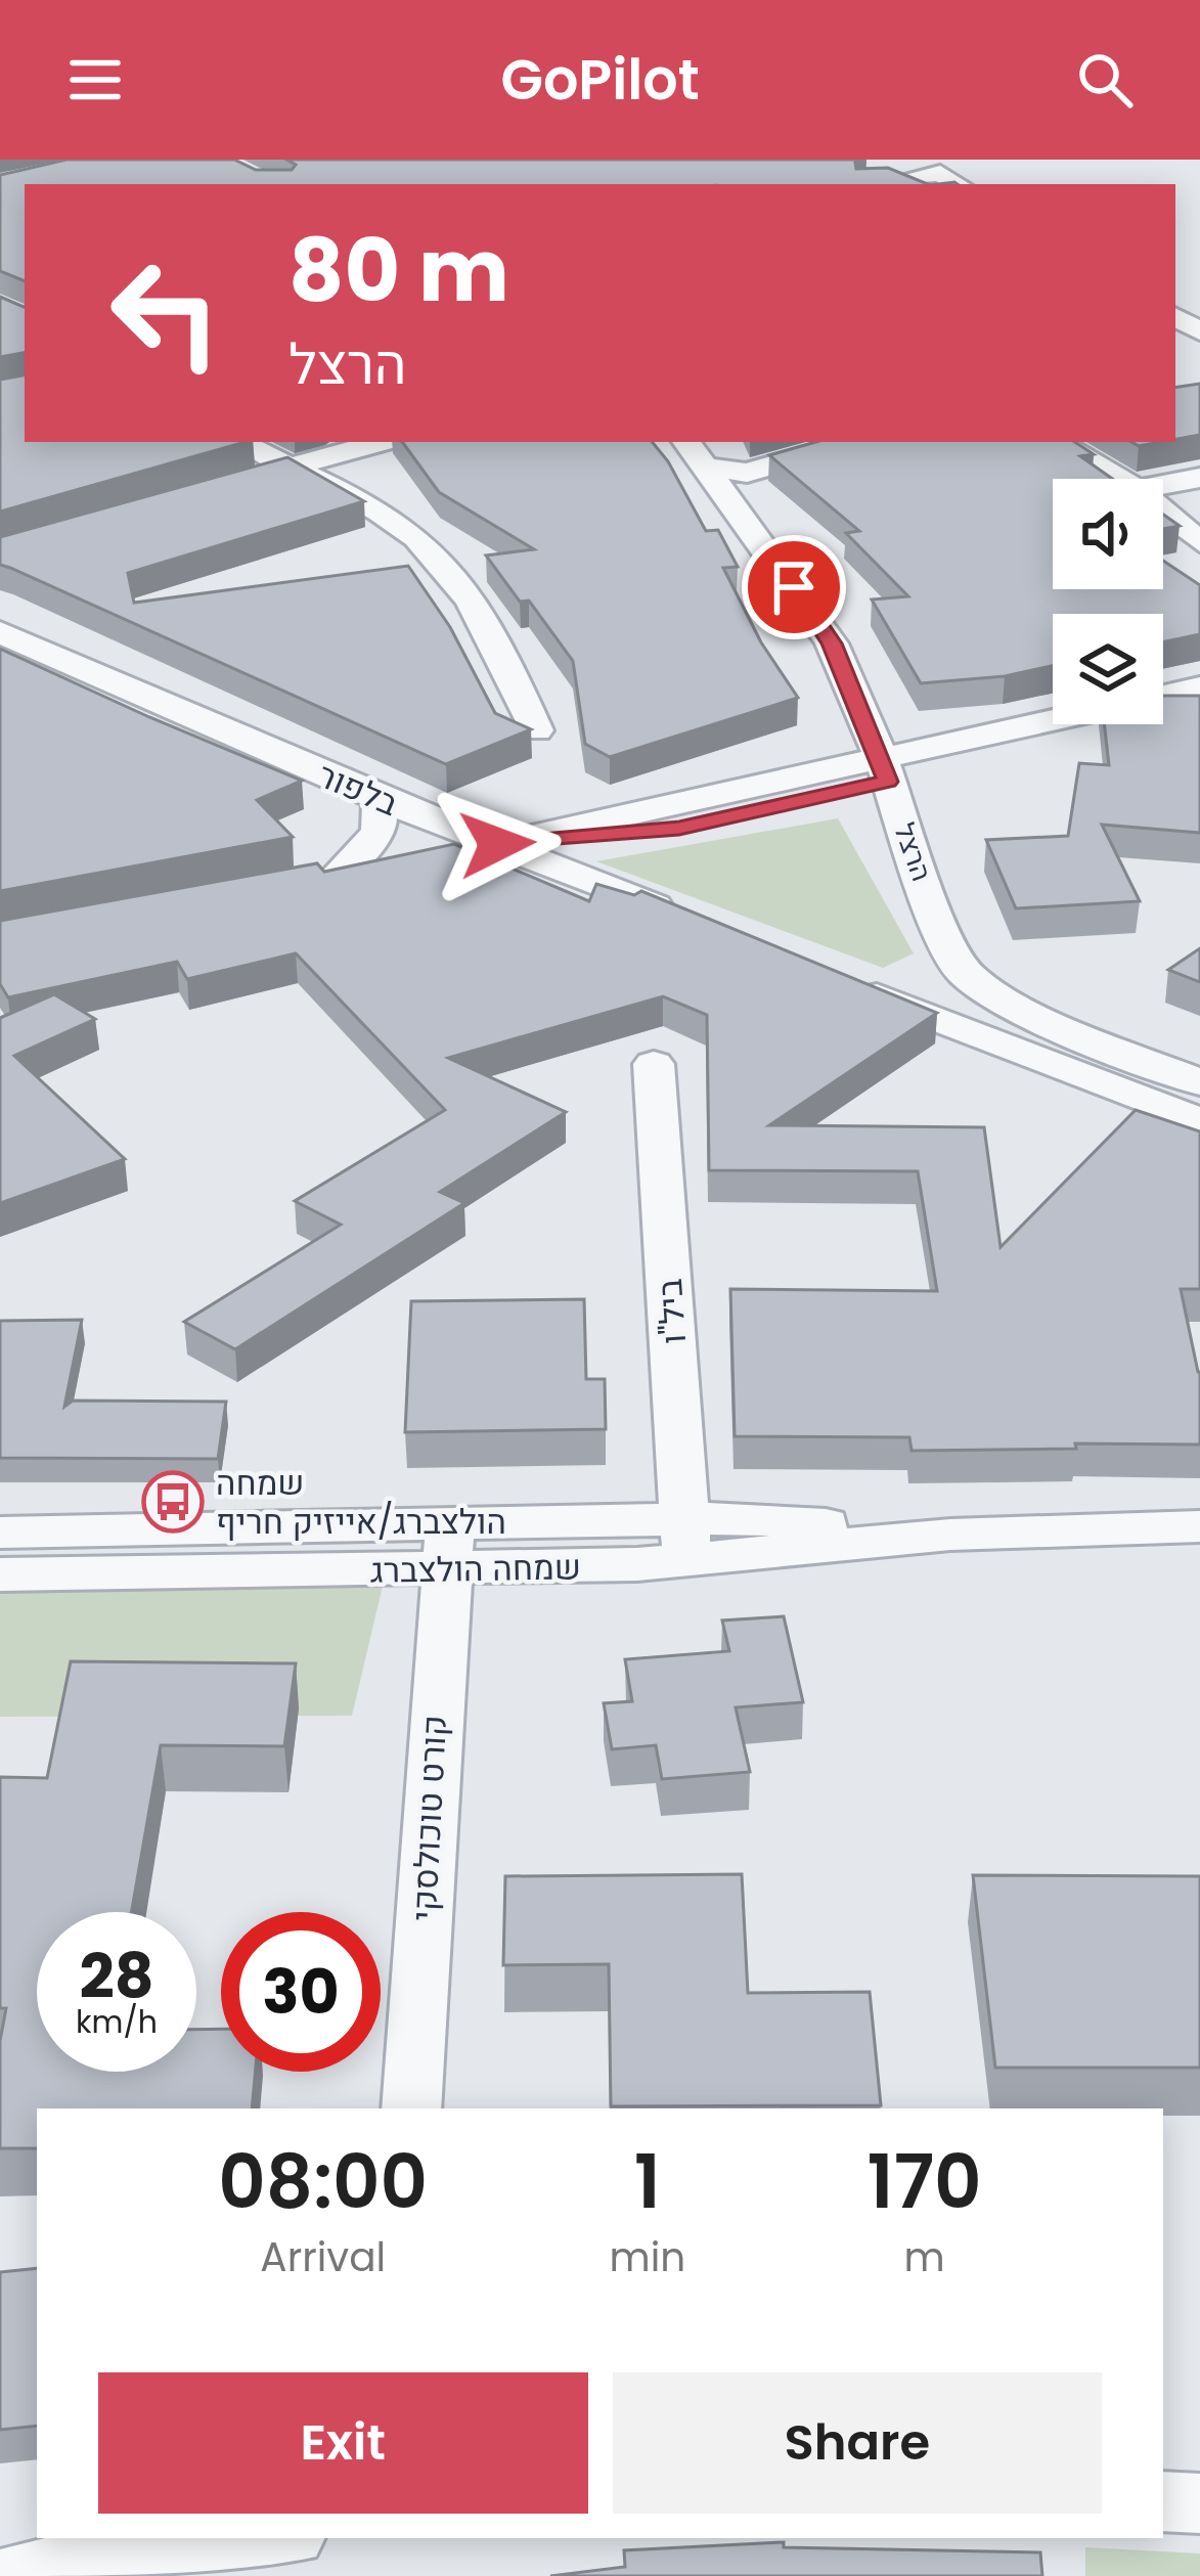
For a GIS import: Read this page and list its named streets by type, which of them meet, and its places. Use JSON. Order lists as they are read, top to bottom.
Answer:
{
  "streets": {
    "street": [
      "בלפור",
      "הרצל",
      "ביל\"ו",
      "שמחה הולצברג",
      "קורט טוכולסקי"
    ]
  },
  "crossings": [
    ["ביל\"ו", "שמחה הולצברג"],
    ["שמחה הולצברג", "קורט טוכולסקי"]
  ],
  "places": {
    "bus stop": ["שמחה הולצברג/אייזיק חריף"]
  },
  "page": {
    "header": "GoPilot",
    "turn": ["80 m", "הרצל"],
    "speed": "28 km/h",
    "limit": "30",
    "eta": [
      "08:00",
      "Arrival",
      "1",
      "min",
      "170",
      "m"
    ],
    "buttons": ["Exit", "Share"]
  }
}
